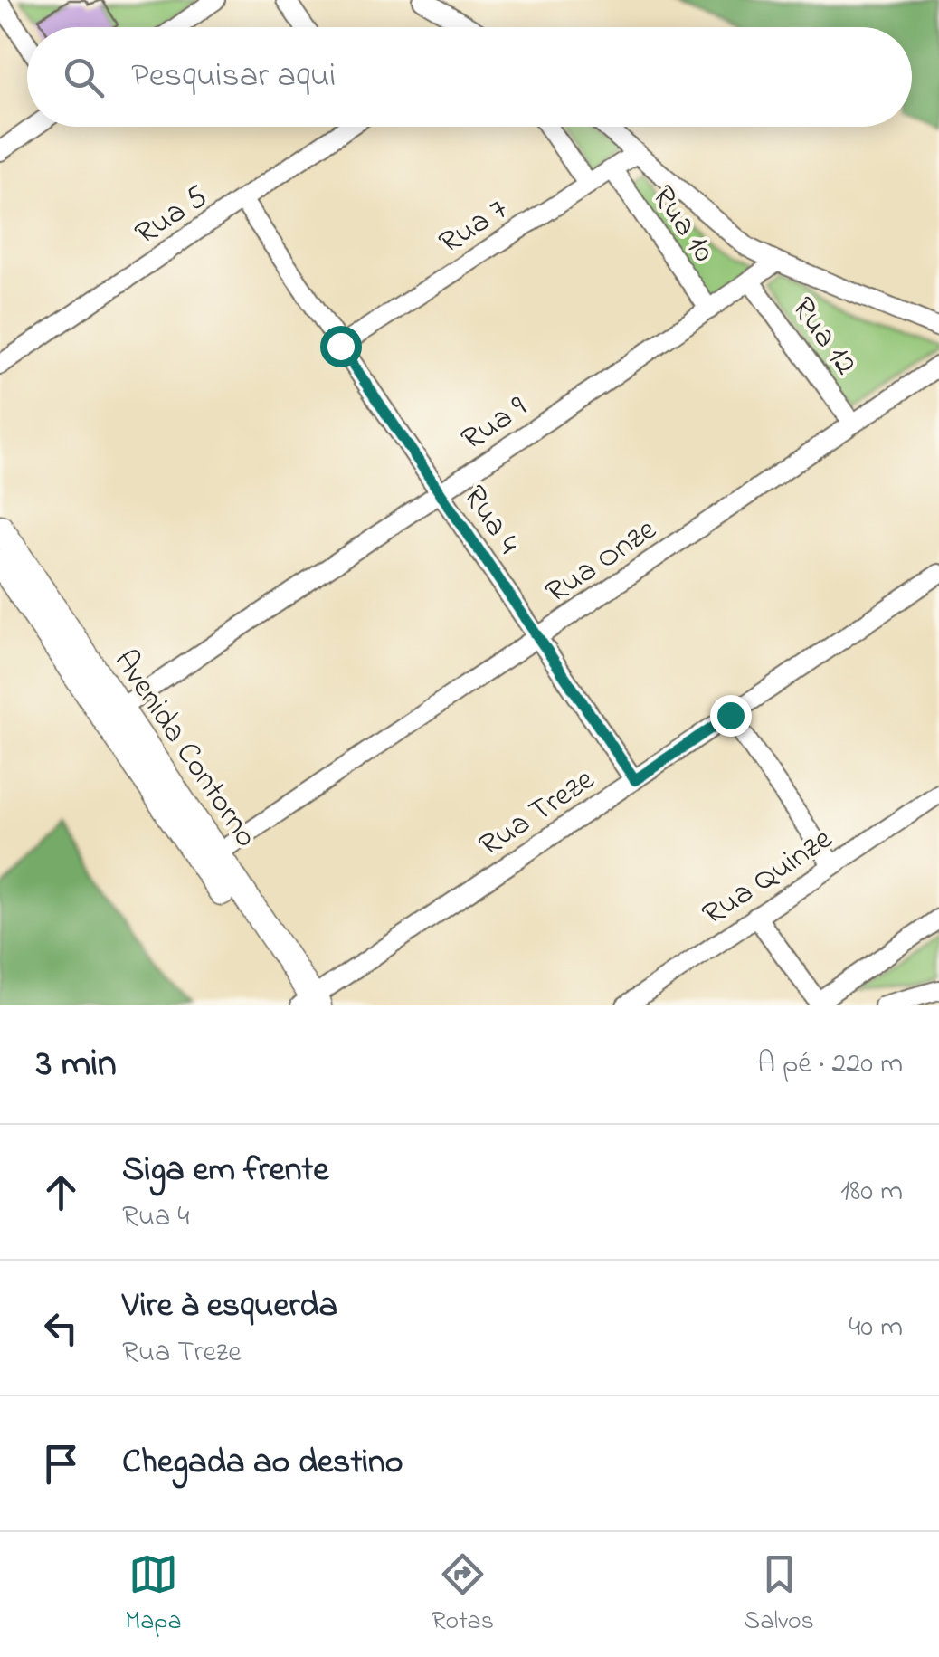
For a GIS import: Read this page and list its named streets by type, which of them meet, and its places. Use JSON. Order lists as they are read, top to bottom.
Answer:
{
  "streets": {
    "street": [
      "Rua 5",
      "Rua 10",
      "Rua 7",
      "Rua 12",
      "Rua 9",
      "Rua 4",
      "Rua Onze",
      "Avenida Contorno",
      "Rua Treze",
      "Rua Quinze"
    ]
  },
  "crossings": [
    ["Rua 5", "Rua 4"],
    ["Rua 10", "Rua 7"],
    ["Rua 10", "Rua 9"],
    ["Rua 7", "Rua 4"],
    ["Rua 12", "Rua 9"],
    ["Rua 12", "Rua Onze"],
    ["Rua 9", "Rua 4"],
    ["Rua 9", "Avenida Contorno"],
    ["Rua 4", "Rua Onze"],
    ["Rua 4", "Rua Treze"],
    ["Rua Onze", "Avenida Contorno"],
    ["Avenida Contorno", "Rua Treze"]
  ],
  "page": {
    "search": "Pesquisar aqui",
    "heading": ["3 min", "A pé · 220 m"],
    "list": [
      ["Siga em frente", "Rua 4", "180 m"],
      ["Vire à esquerda", "Rua Treze", "40 m"],
      "Chegada ao destino"
    ],
    "nav": ["Mapa", "Rotas", "Salvos"]
  }
}
